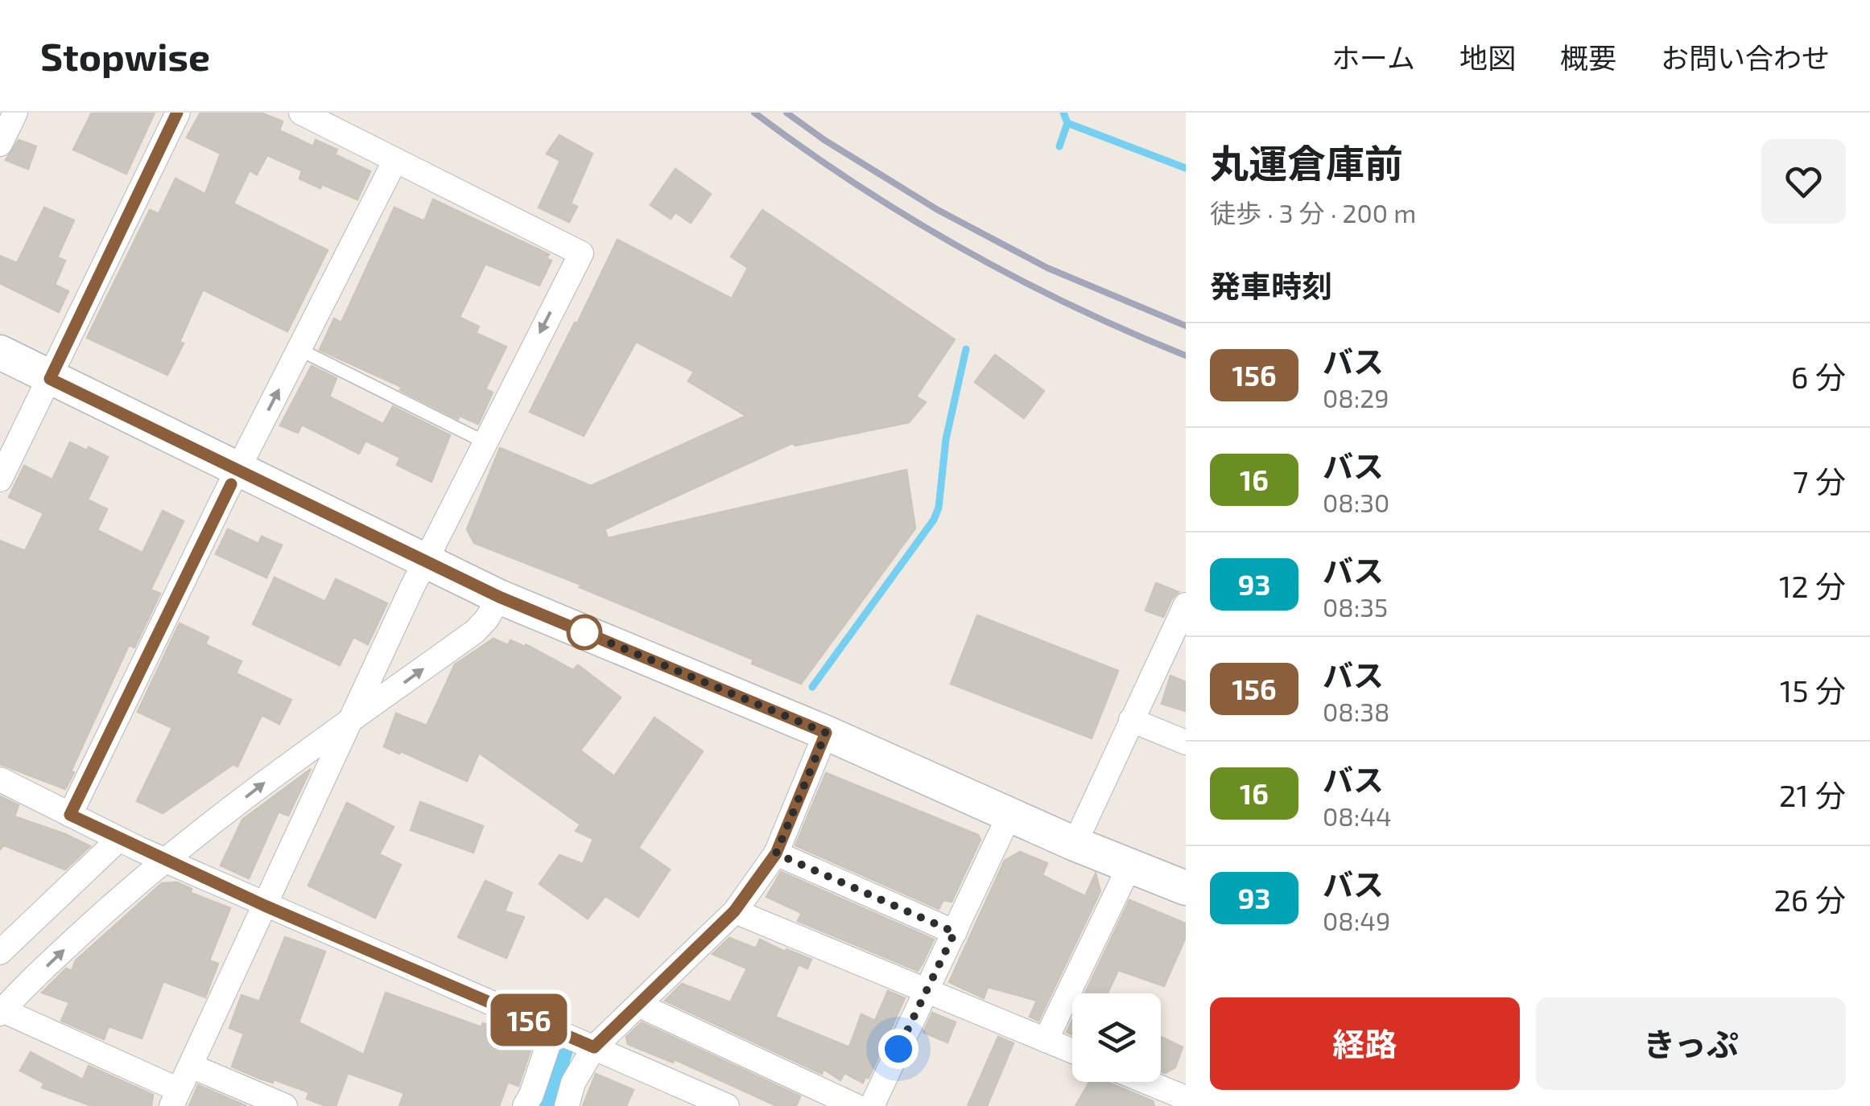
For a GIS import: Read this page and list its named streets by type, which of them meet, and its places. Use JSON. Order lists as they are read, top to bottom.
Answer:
{
  "lines": ["bus line 156"],
  "page": {
    "header": "Stopwise",
    "nav": [
      "ホーム",
      "地図",
      "概要",
      "お問い合わせ"
    ],
    "on_map": "156",
    "heading": [
      ["丸運倉庫前", "徒歩 · 3 分 · 200 m"],
      "発車時刻"
    ],
    "list": [
      {
        "mark": "156",
        "name": "バス",
        "note": "08:29",
        "value": "6 分"
      },
      {
        "mark": "16",
        "name": "バス",
        "note": "08:30",
        "value": "7 分"
      },
      {
        "mark": "93",
        "name": "バス",
        "note": "08:35",
        "value": "12 分"
      },
      {
        "mark": "156",
        "name": "バス",
        "note": "08:38",
        "value": "15 分"
      },
      {
        "mark": "16",
        "name": "バス",
        "note": "08:44",
        "value": "21 分"
      },
      {
        "mark": "93",
        "name": "バス",
        "note": "08:49",
        "value": "26 分"
      }
    ],
    "buttons": ["経路", "きっぷ"]
  }
}
